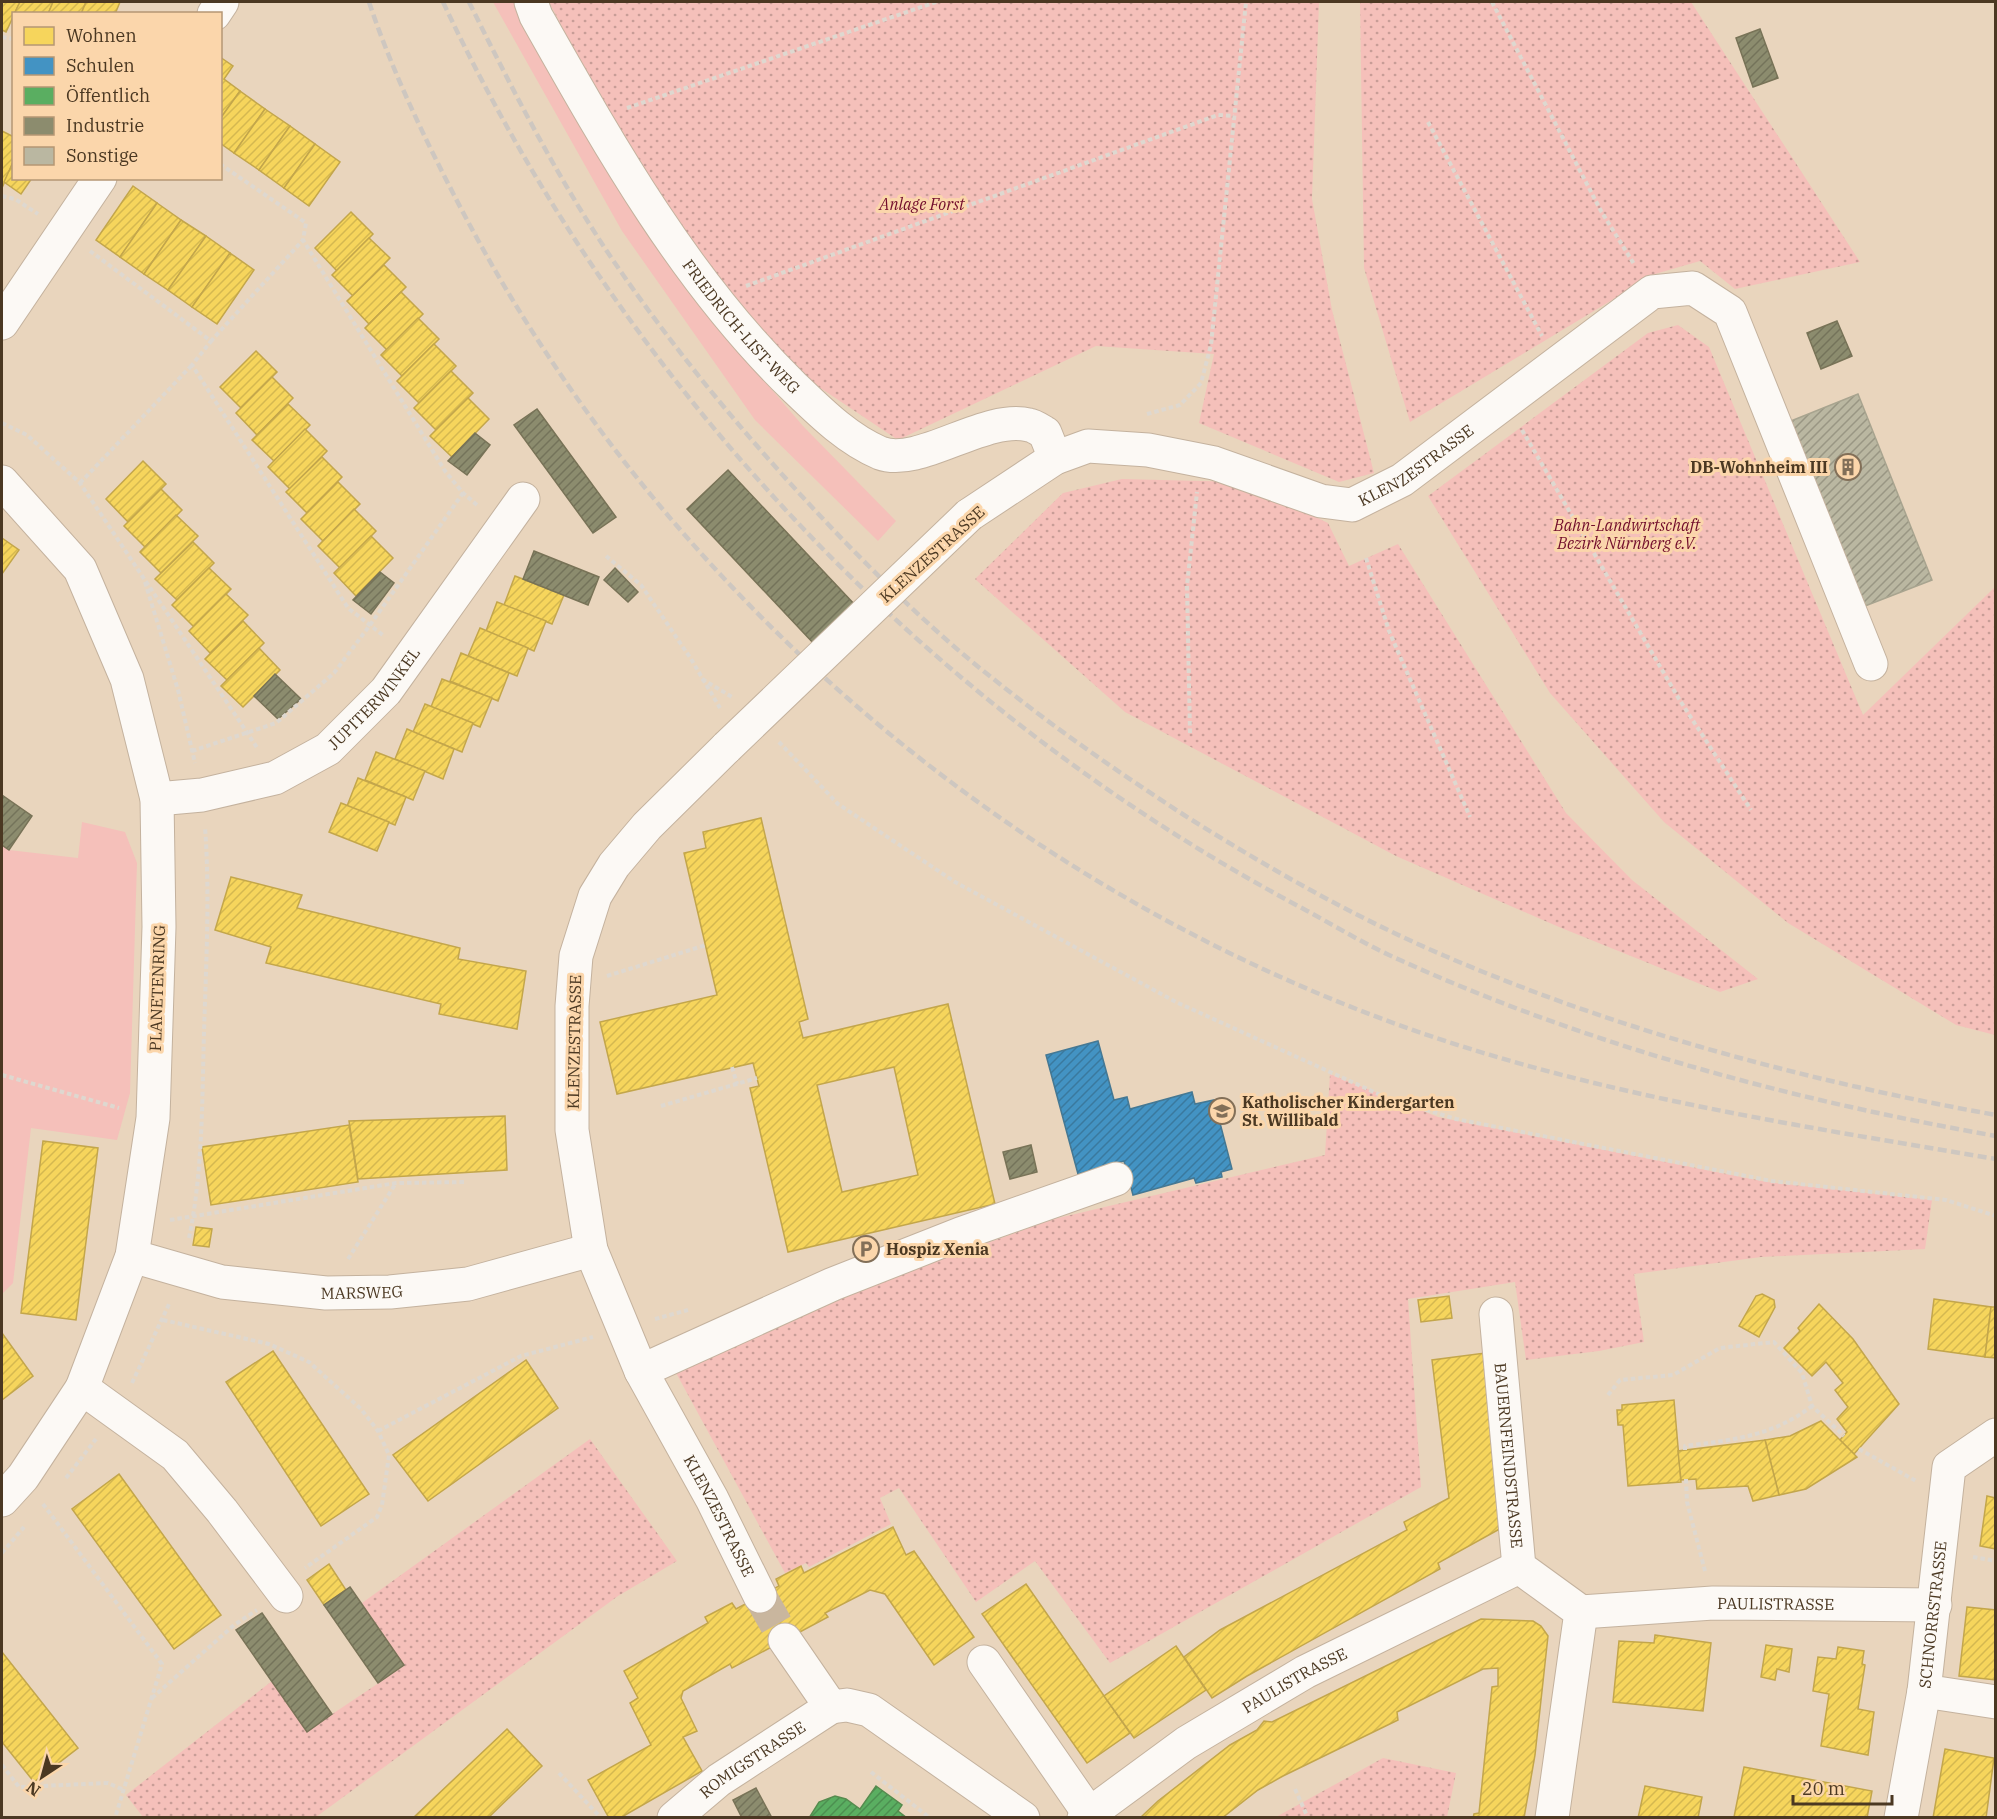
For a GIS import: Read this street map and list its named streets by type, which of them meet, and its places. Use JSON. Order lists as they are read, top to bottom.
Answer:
{
  "streets": {
    "street": [
      "FRIEDRICH-LIST-WEG",
      "KLENZESTRASSE",
      "JUPITERWINKEL",
      "PLANETENRING",
      "MARSWEG",
      "BAUERNFEINDSTRASSE",
      "PAULISTRASSE",
      "SCHNORRSTRASSE",
      "ROMIGSTRASSE"
    ]
  },
  "crossings": [
    ["FRIEDRICH-LIST-WEG", "KLENZESTRASSE"],
    ["KLENZESTRASSE", "MARSWEG"],
    ["JUPITERWINKEL", "PLANETENRING"],
    ["PLANETENRING", "MARSWEG"],
    ["BAUERNFEINDSTRASSE", "PAULISTRASSE"],
    ["PAULISTRASSE", "SCHNORRSTRASSE"]
  ],
  "parks": ["Anlage Forst", "Bahn-Landwirtschaft Bezirk Nürnberg e.V."],
  "places": {
    "building": ["DB-Wohnheim III"],
    "school or university": ["Katholischer Kindergarten St. Willibald"],
    "parking": ["Hospiz Xenia"]
  },
  "legend": [
    "Wohnen",
    "Schulen",
    "Öffentlich",
    "Industrie",
    "Sonstige"
  ],
  "scale_bar": "20 m",
  "north": "bottom left"
}
